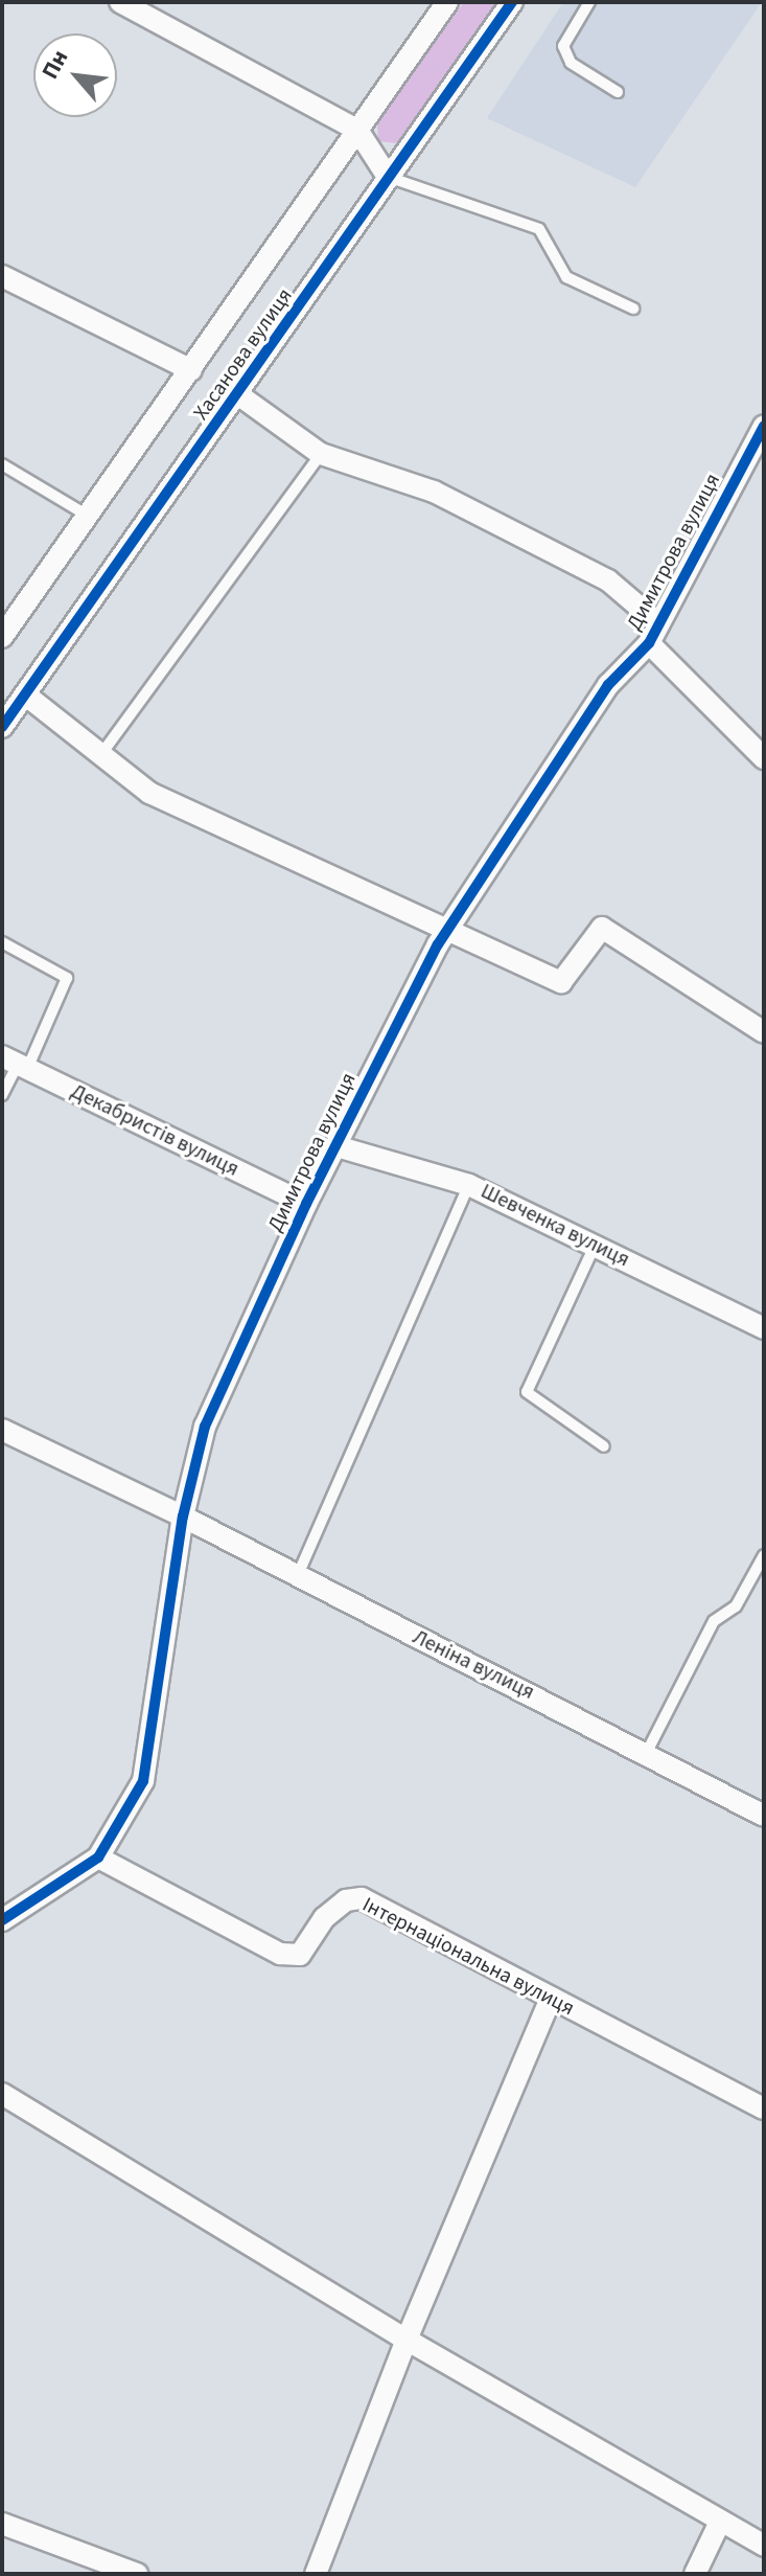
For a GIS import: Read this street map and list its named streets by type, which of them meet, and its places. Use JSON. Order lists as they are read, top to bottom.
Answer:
{
  "streets": {
    "street": [
      "Хасанова вулиця",
      "Димитрова вулиця",
      "Декабристів вулиця",
      "Шевченка вулиця",
      "Леніна вулиця",
      "Інтернаціональна вулиця"
    ]
  },
  "crossings": [
    ["Димитрова вулиця", "Декабристів вулиця"],
    ["Димитрова вулиця", "Шевченка вулиця"],
    ["Димитрова вулиця", "Леніна вулиця"],
    ["Димитрова вулиця", "Інтернаціональна вулиця"]
  ],
  "north": "top left"
}
